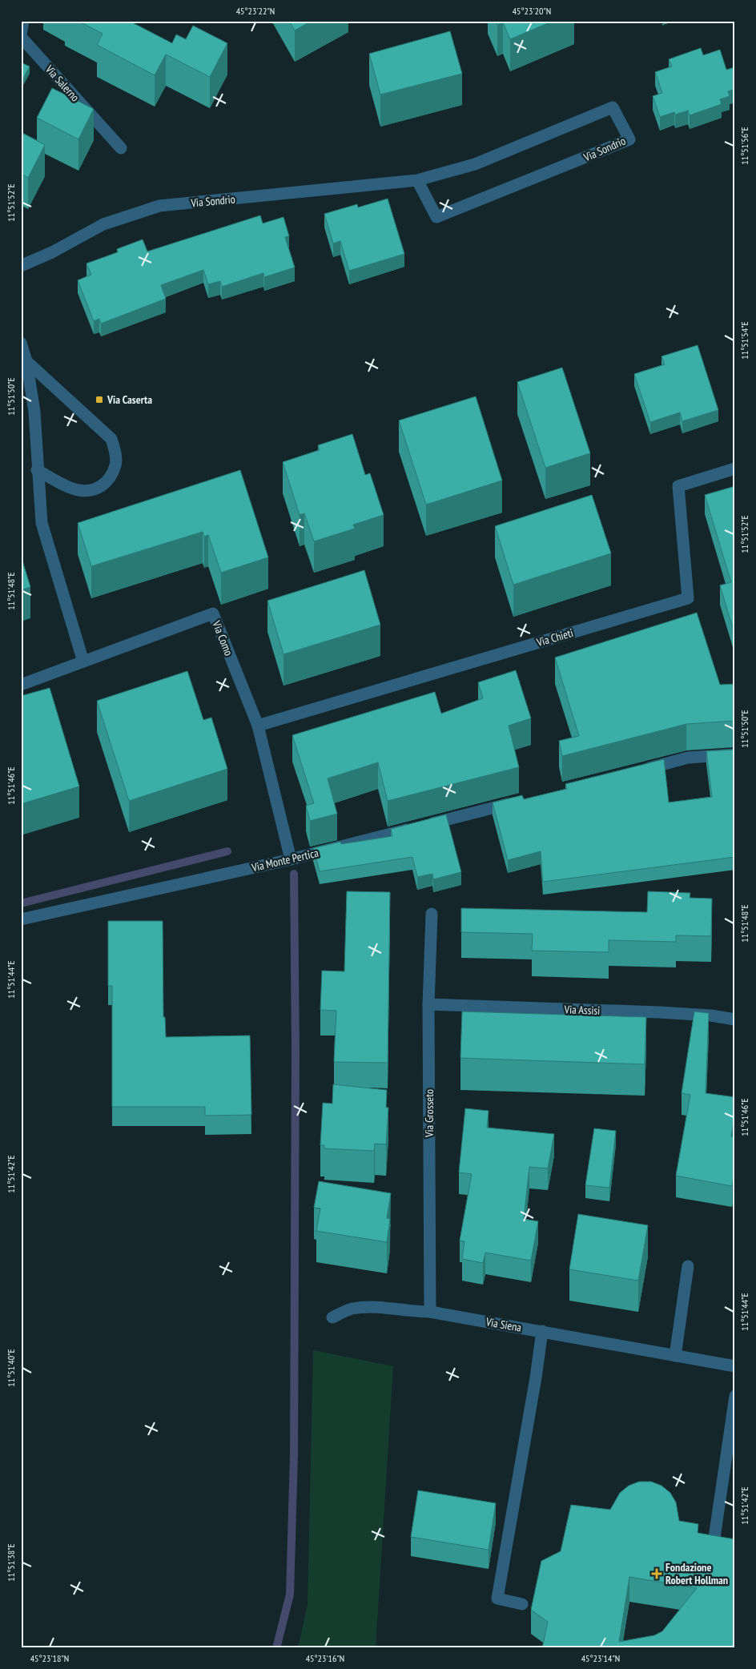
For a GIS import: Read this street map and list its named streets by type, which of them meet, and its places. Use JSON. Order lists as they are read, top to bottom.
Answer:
{
  "streets": {
    "street": [
      "Via Salerno",
      "Via Sondrio",
      "Via Chieti",
      "Via Como",
      "Via Monte Pertica",
      "Via Assisi",
      "Via Grosseto",
      "Via Siena"
    ]
  },
  "crossings": [
    ["Via Chieti", "Via Como"],
    ["Via Como", "Via Monte Pertica"],
    ["Via Assisi", "Via Grosseto"],
    ["Via Grosseto", "Via Siena"]
  ],
  "places": {
    "transit": ["Via Caserta"],
    "health": ["Fondazione Robert Hollman"]
  },
  "coordinates": [
    "45°23'22\"N",
    "45°23'20\"N",
    "11°51'56\"E",
    "11°51'52\"E",
    "11°51'54\"E",
    "11°51'50\"E",
    "11°51'48\"E",
    "11°51'46\"E",
    "11°51'44\"E",
    "11°51'42\"E",
    "11°51'40\"E",
    "11°51'38\"E",
    "45°23'18\"N",
    "45°23'16\"N",
    "45°23'14\"N"
  ]
}
